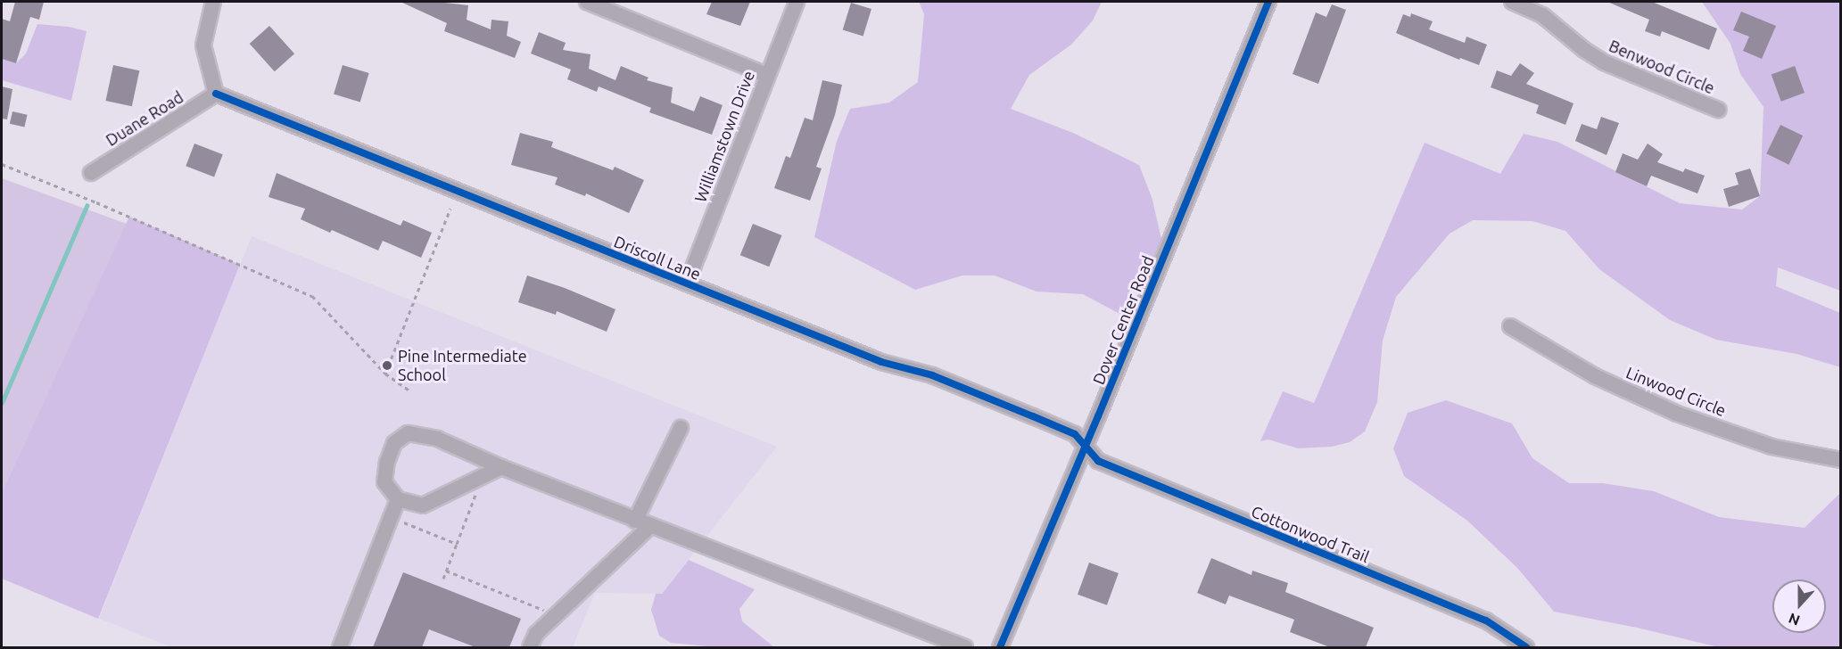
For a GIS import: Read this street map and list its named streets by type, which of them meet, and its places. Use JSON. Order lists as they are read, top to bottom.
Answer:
{
  "streets": {
    "street": [
      "Benwood Circle",
      "Duane Road",
      "Williamstown Drive",
      "Driscoll Lane",
      "Dover Center Road",
      "Linwood Circle",
      "Cottonwood Trail"
    ]
  },
  "crossings": [
    ["Duane Road", "Driscoll Lane"],
    ["Williamstown Drive", "Driscoll Lane"],
    ["Driscoll Lane", "Dover Center Road"],
    ["Driscoll Lane", "Cottonwood Trail"],
    ["Dover Center Road", "Cottonwood Trail"]
  ],
  "places": ["Pine Intermediate School"],
  "north": "bottom"
}
